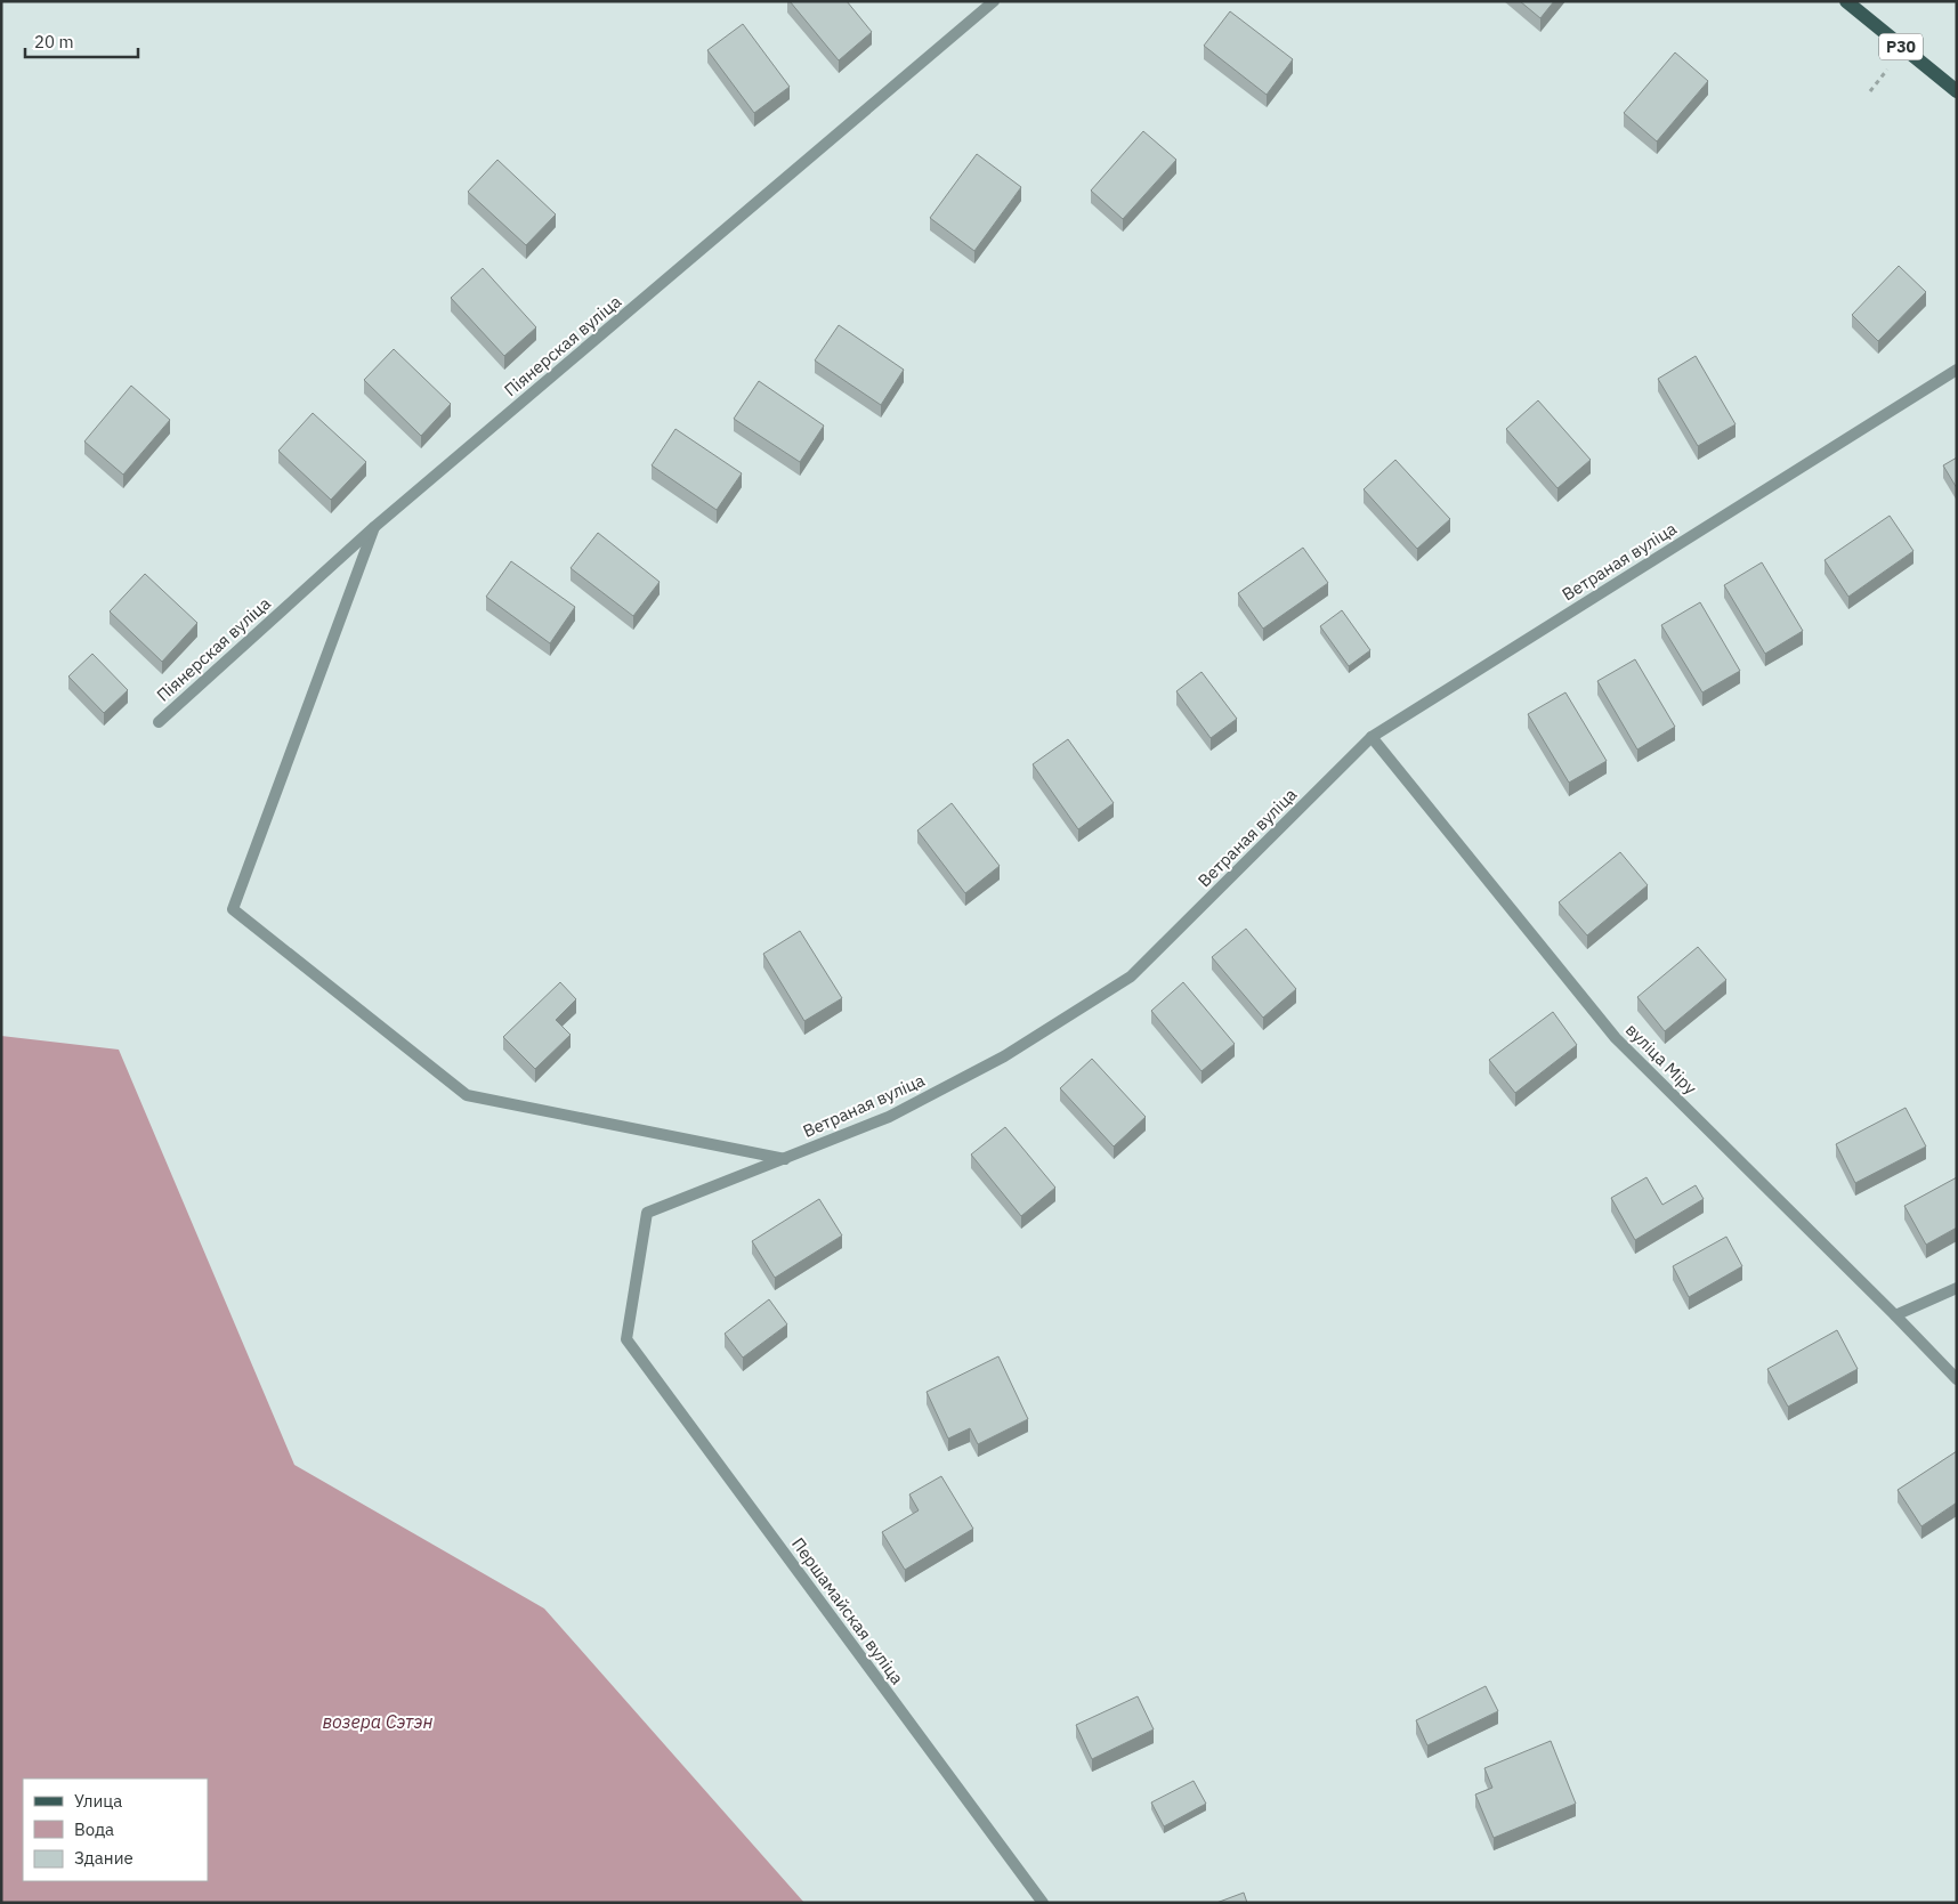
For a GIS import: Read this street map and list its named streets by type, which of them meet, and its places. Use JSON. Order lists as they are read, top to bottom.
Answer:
{
  "streets": {
    "main road": ["Р30"],
    "street": [
      "Піянерская вуліца",
      "Ветраная вуліца",
      "вуліца Міру",
      "Першамайская вуліца"
    ]
  },
  "crossings": [
    ["Ветраная вуліца", "вуліца Міру"],
    ["Ветраная вуліца", "Першамайская вуліца"]
  ],
  "water": ["возера Сэтэн"],
  "legend": ["Улица", "Вода", "Здание"],
  "scale_bar": "20 m"
}
